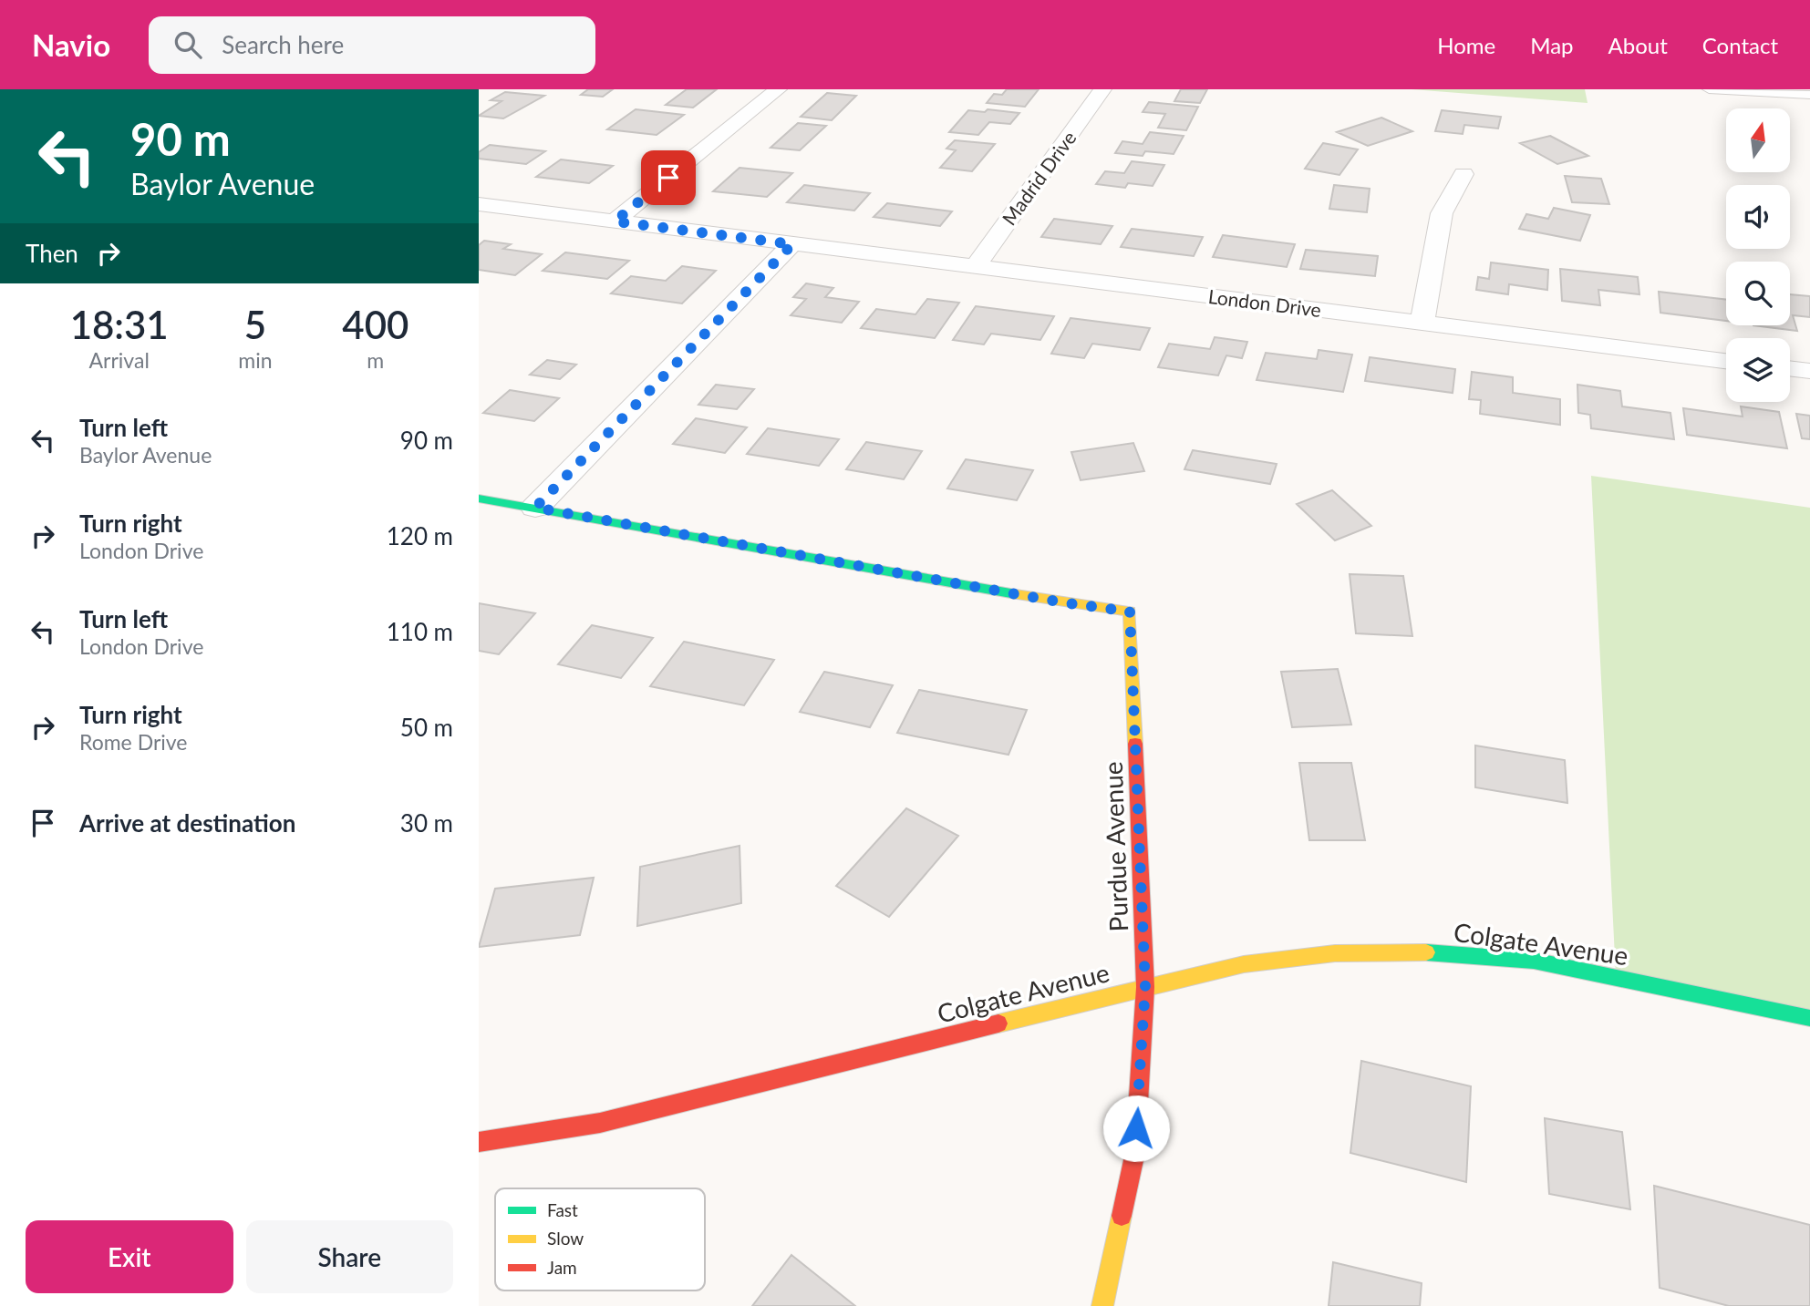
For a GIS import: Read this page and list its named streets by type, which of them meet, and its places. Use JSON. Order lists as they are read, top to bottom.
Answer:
{
  "streets": {
    "street": [
      "Madrid Drive",
      "London Drive",
      "Purdue Avenue",
      "Colgate Avenue"
    ]
  },
  "crossings": [
    ["Madrid Drive", "London Drive"],
    ["Purdue Avenue", "Colgate Avenue"]
  ],
  "legend": ["Fast", "Slow", "Jam"],
  "north": "top",
  "page": {
    "header": "Navio",
    "search": "Search here",
    "nav": [
      "Home",
      "Map",
      "About",
      "Contact"
    ],
    "turn": ["90 m", "Baylor Avenue"],
    "then": "Then",
    "eta": [
      "18:31",
      "Arrival",
      "5",
      "min",
      "400",
      "m"
    ],
    "list": [
      {
        "name": "Turn left",
        "note": "Baylor Avenue",
        "value": "90 m"
      },
      {
        "name": "Turn right",
        "note": "London Drive",
        "value": "120 m"
      },
      {
        "name": "Turn left",
        "note": "London Drive",
        "value": "110 m"
      },
      {
        "name": "Turn right",
        "note": "Rome Drive",
        "value": "50 m"
      },
      {
        "name": "Arrive at destination",
        "value": "30 m"
      }
    ],
    "buttons": ["Exit", "Share"]
  }
}
